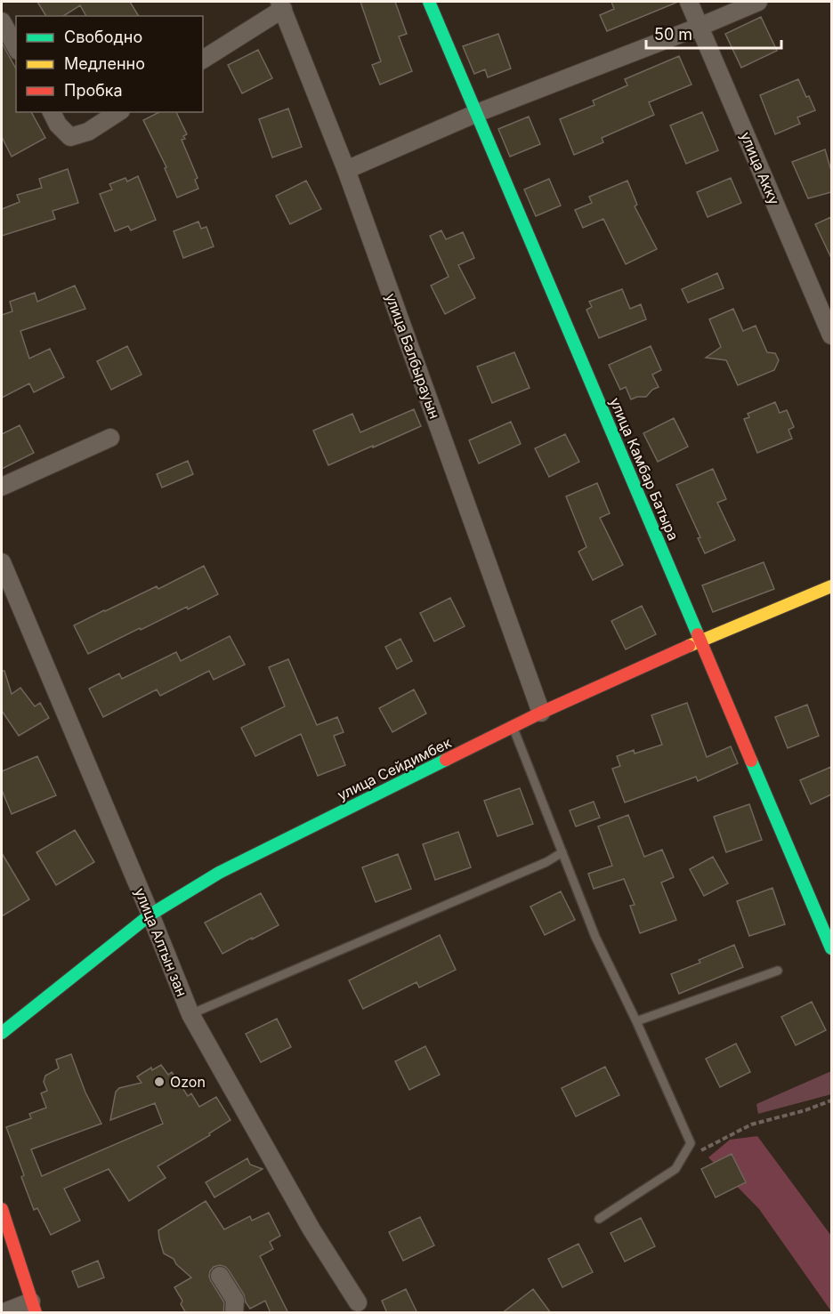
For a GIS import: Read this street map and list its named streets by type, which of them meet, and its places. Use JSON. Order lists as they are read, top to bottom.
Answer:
{
  "streets": {
    "street": [
      "улица Акку",
      "улица Балбырауын",
      "улица Камбар Батыра",
      "улица Сейдимбек",
      "улица Алтын зан"
    ]
  },
  "crossings": [
    ["улица Балбырауын", "улица Сейдимбек"],
    ["улица Камбар Батыра", "улица Сейдимбек"],
    ["улица Сейдимбек", "улица Алтын зан"]
  ],
  "places": ["Ozon"],
  "legend": ["Свободно", "Медленно", "Пробка"],
  "scale_bar": "50 m"
}
